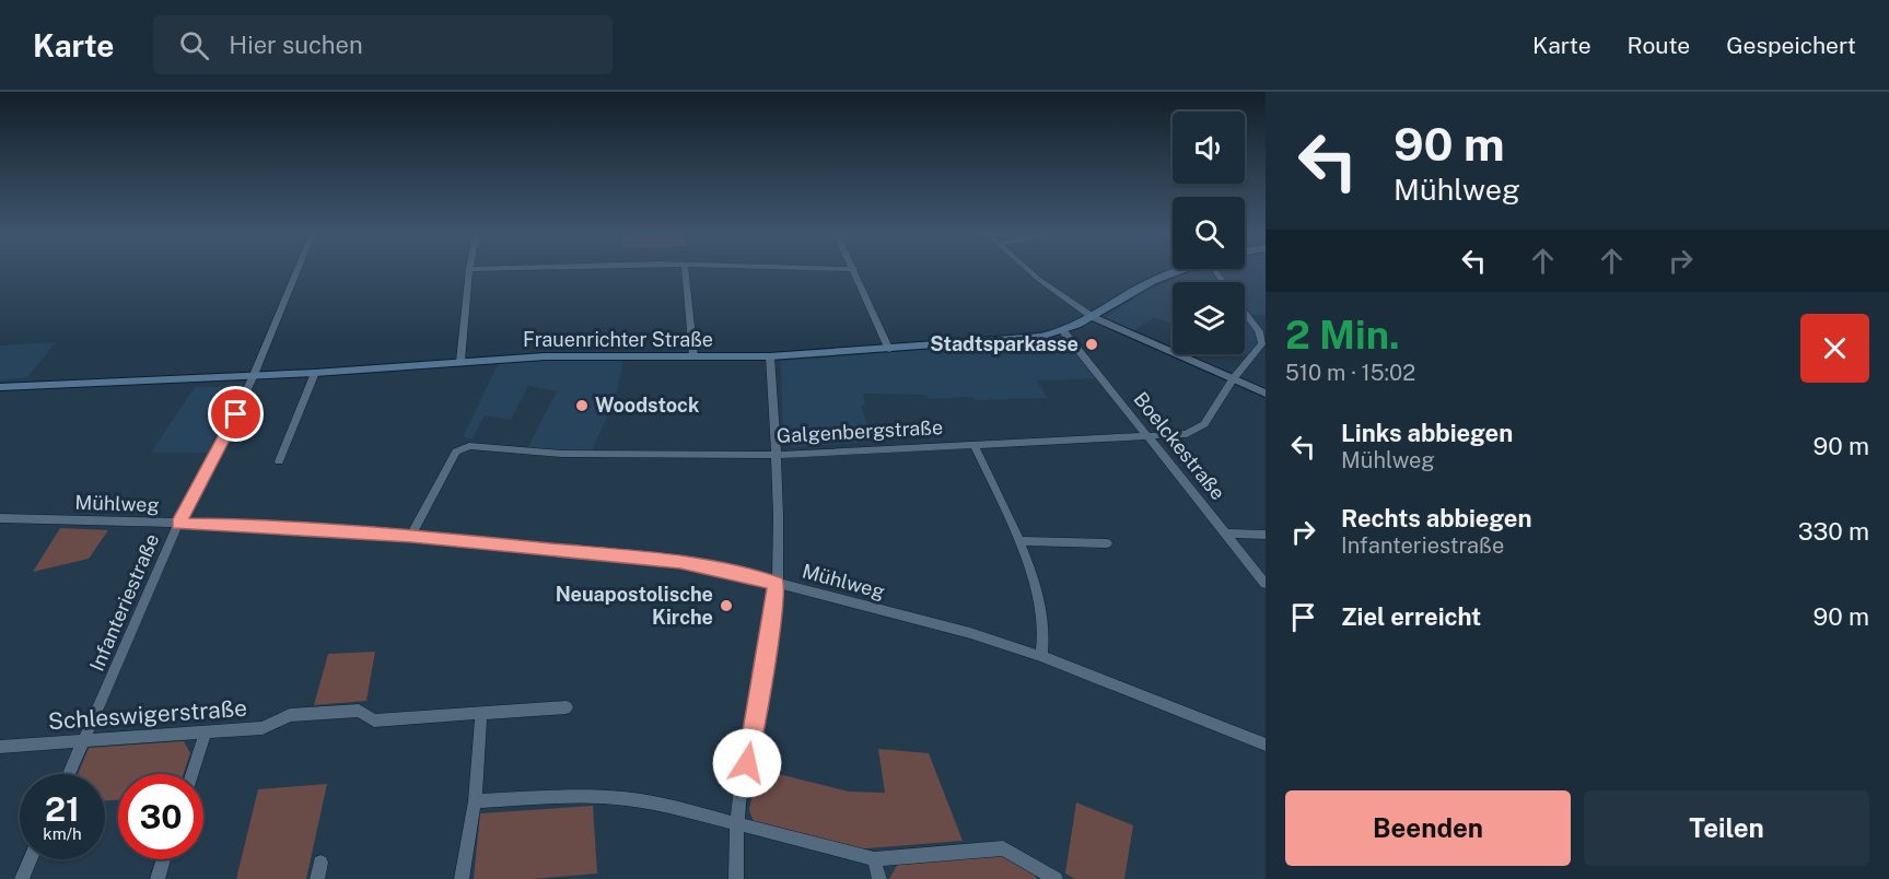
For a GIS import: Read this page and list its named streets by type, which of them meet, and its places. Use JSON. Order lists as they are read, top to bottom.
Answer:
{
  "streets": {
    "main road": ["Frauenrichter Straße"],
    "street": [
      "Galgenbergstraße",
      "Boelckestraße",
      "Mühlweg",
      "Infanteriestraße",
      "Schleswigerstraße"
    ]
  },
  "crossings": [
    ["Frauenrichter Straße", "Boelckestraße"],
    ["Frauenrichter Straße", "Infanteriestraße"],
    ["Galgenbergstraße", "Boelckestraße"],
    ["Galgenbergstraße", "Mühlweg"],
    ["Mühlweg", "Infanteriestraße"],
    ["Infanteriestraße", "Schleswigerstraße"]
  ],
  "places": ["Stadtsparkasse", "Woodstock", "Neuapostolische Kirche"],
  "page": {
    "header": "Karte",
    "search": "Hier suchen",
    "nav": ["Karte", "Route", "Gespeichert"],
    "turn": ["90 m", "Mühlweg"],
    "heading": ["2 Min.", "510 m · 15:02"],
    "list": [
      {
        "name": "Links abbiegen",
        "note": "Mühlweg",
        "value": "90 m"
      },
      {
        "name": "Rechts abbiegen",
        "note": "Infanteriestraße",
        "value": "330 m"
      },
      {
        "name": "Ziel erreicht",
        "value": "90 m"
      }
    ],
    "speed": "21 km/h",
    "limit": "30",
    "buttons": ["Beenden", "Teilen"]
  }
}
